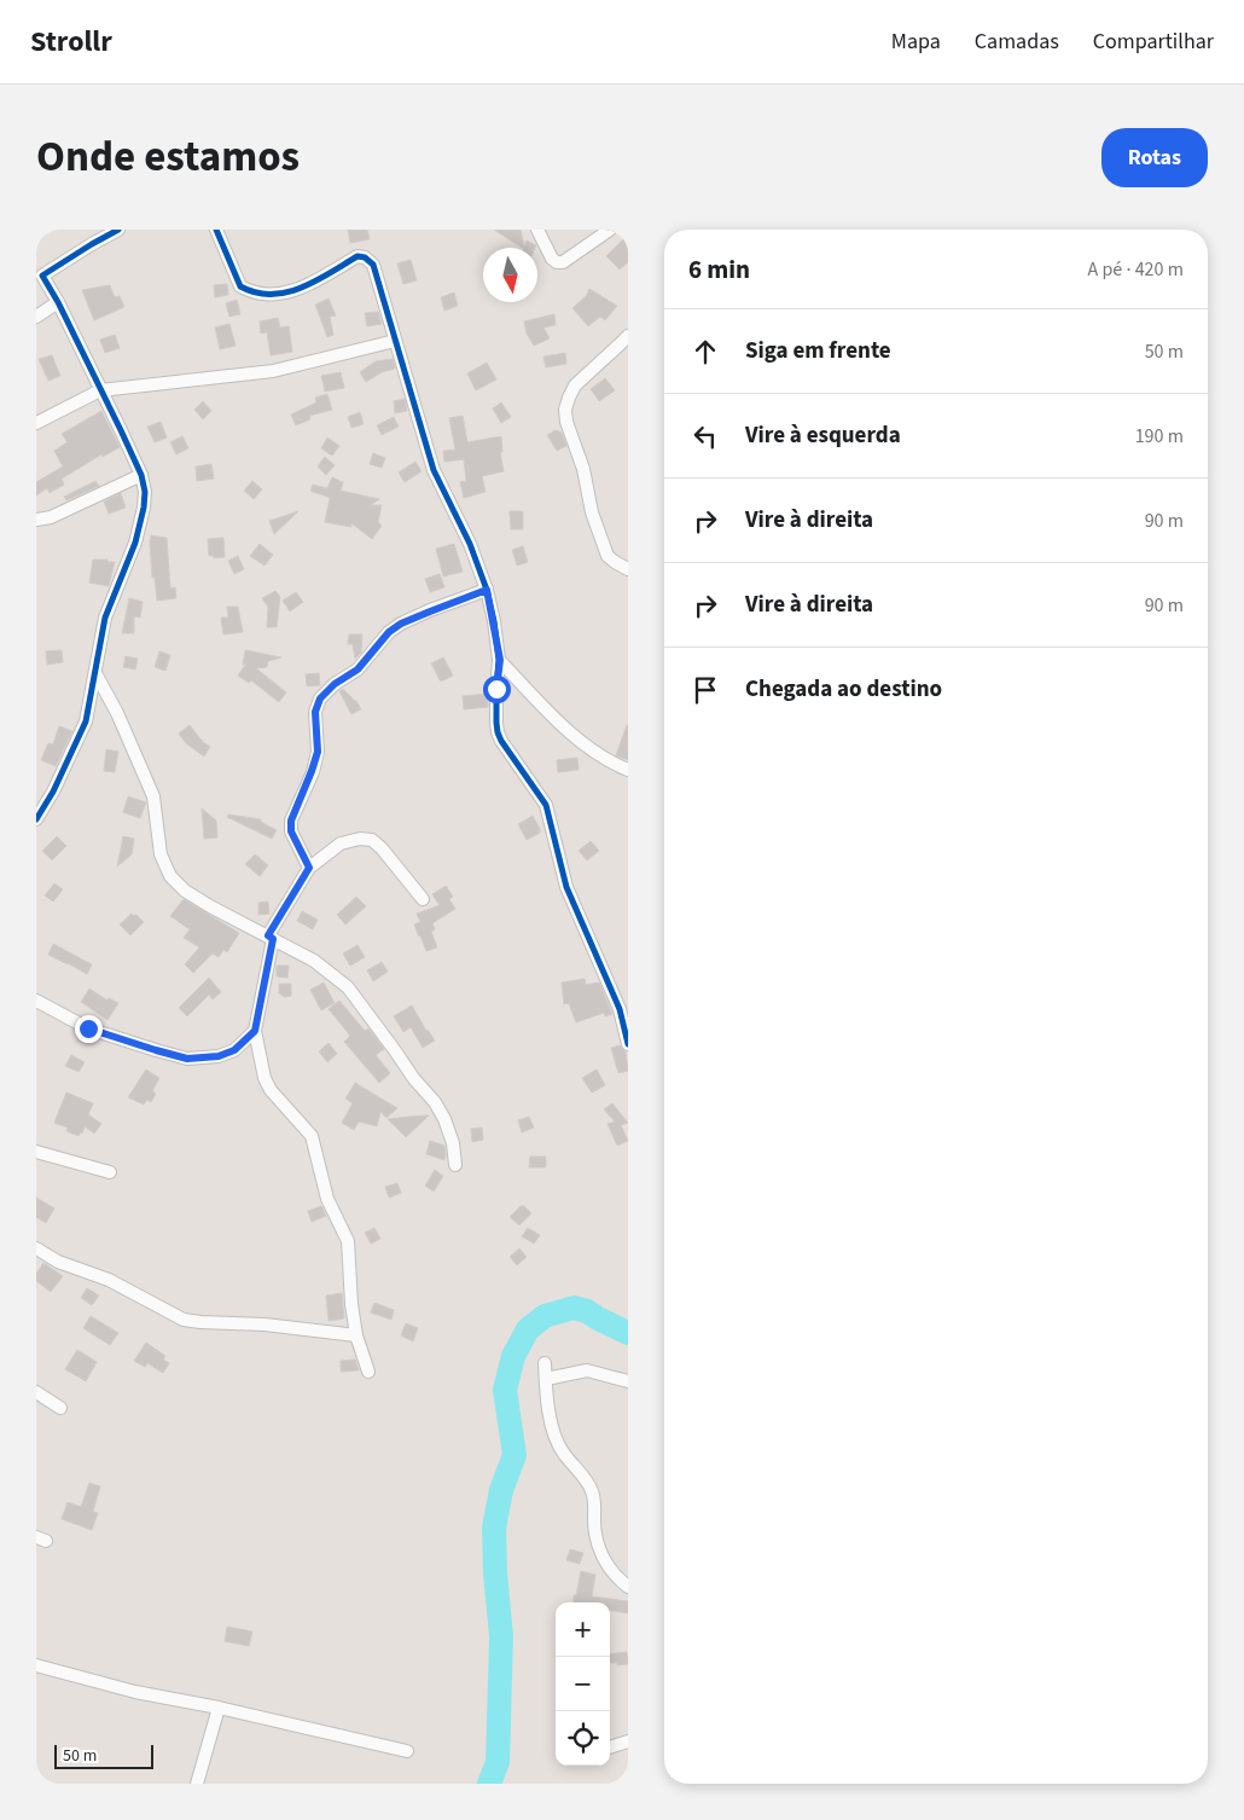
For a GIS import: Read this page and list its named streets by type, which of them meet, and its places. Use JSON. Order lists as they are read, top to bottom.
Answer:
{
  "scale_bar": "50 m",
  "north": "bottom",
  "page": {
    "header": "Strollr",
    "nav": ["Mapa", "Camadas", "Compartilhar"],
    "title": "Onde estamos",
    "buttons": "Rotas",
    "heading": ["6 min", "A pé · 420 m"],
    "list": [
      ["Siga em frente", "50 m"],
      ["Vire à esquerda", "190 m"],
      ["Vire à direita", "90 m"],
      ["Vire à direita", "90 m"],
      "Chegada ao destino"
    ],
    "map_buttons": ["+", "−"],
    "scale": "50 m"
  }
}
